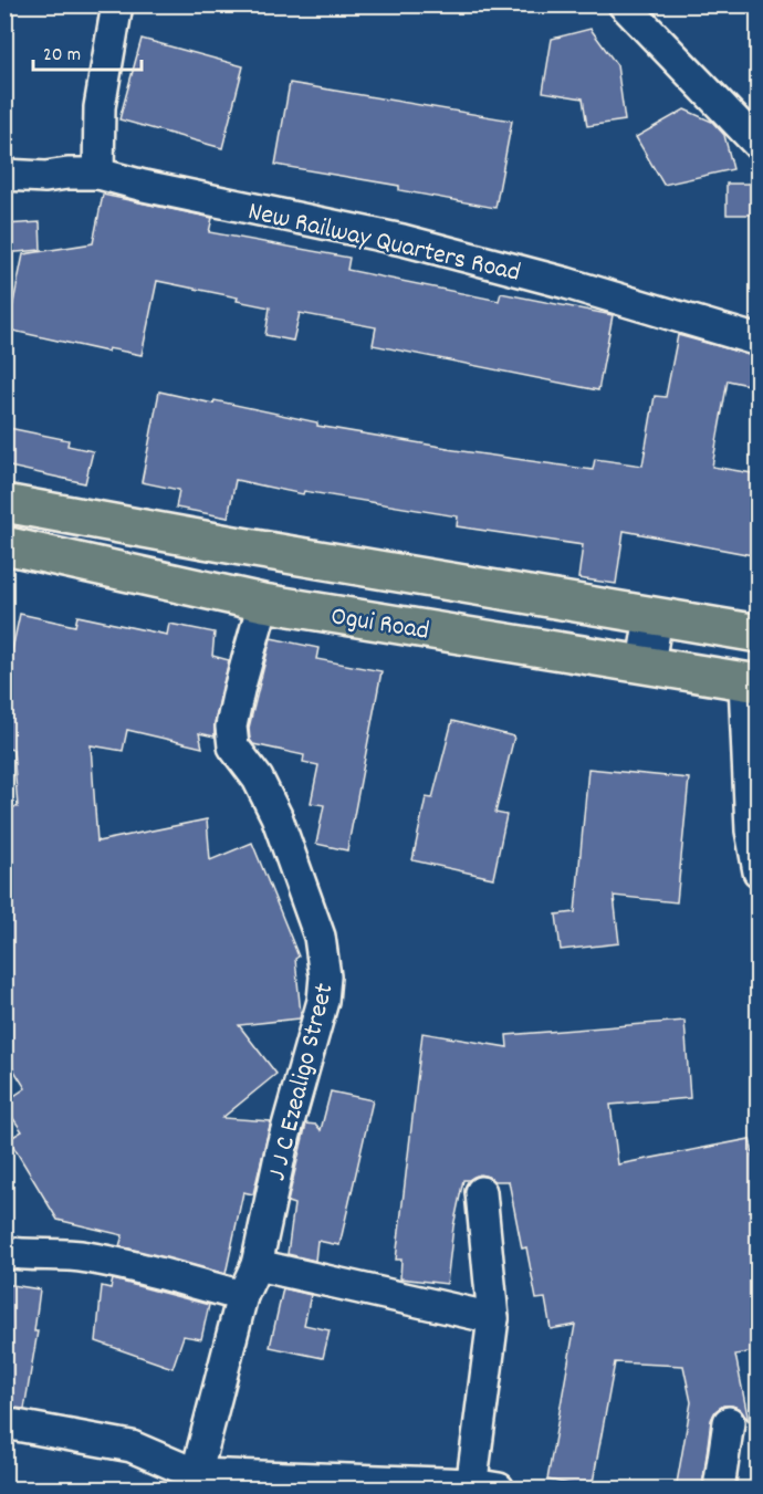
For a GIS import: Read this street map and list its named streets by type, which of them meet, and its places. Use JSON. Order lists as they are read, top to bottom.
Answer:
{
  "streets": {
    "main road": ["Ogui Road"],
    "street": ["New Railway Quarters Road", "J J C Ezealigo Street"]
  },
  "crossings": [
    ["Ogui Road", "J J C Ezealigo Street"]
  ],
  "scale_bar": "20 m"
}
